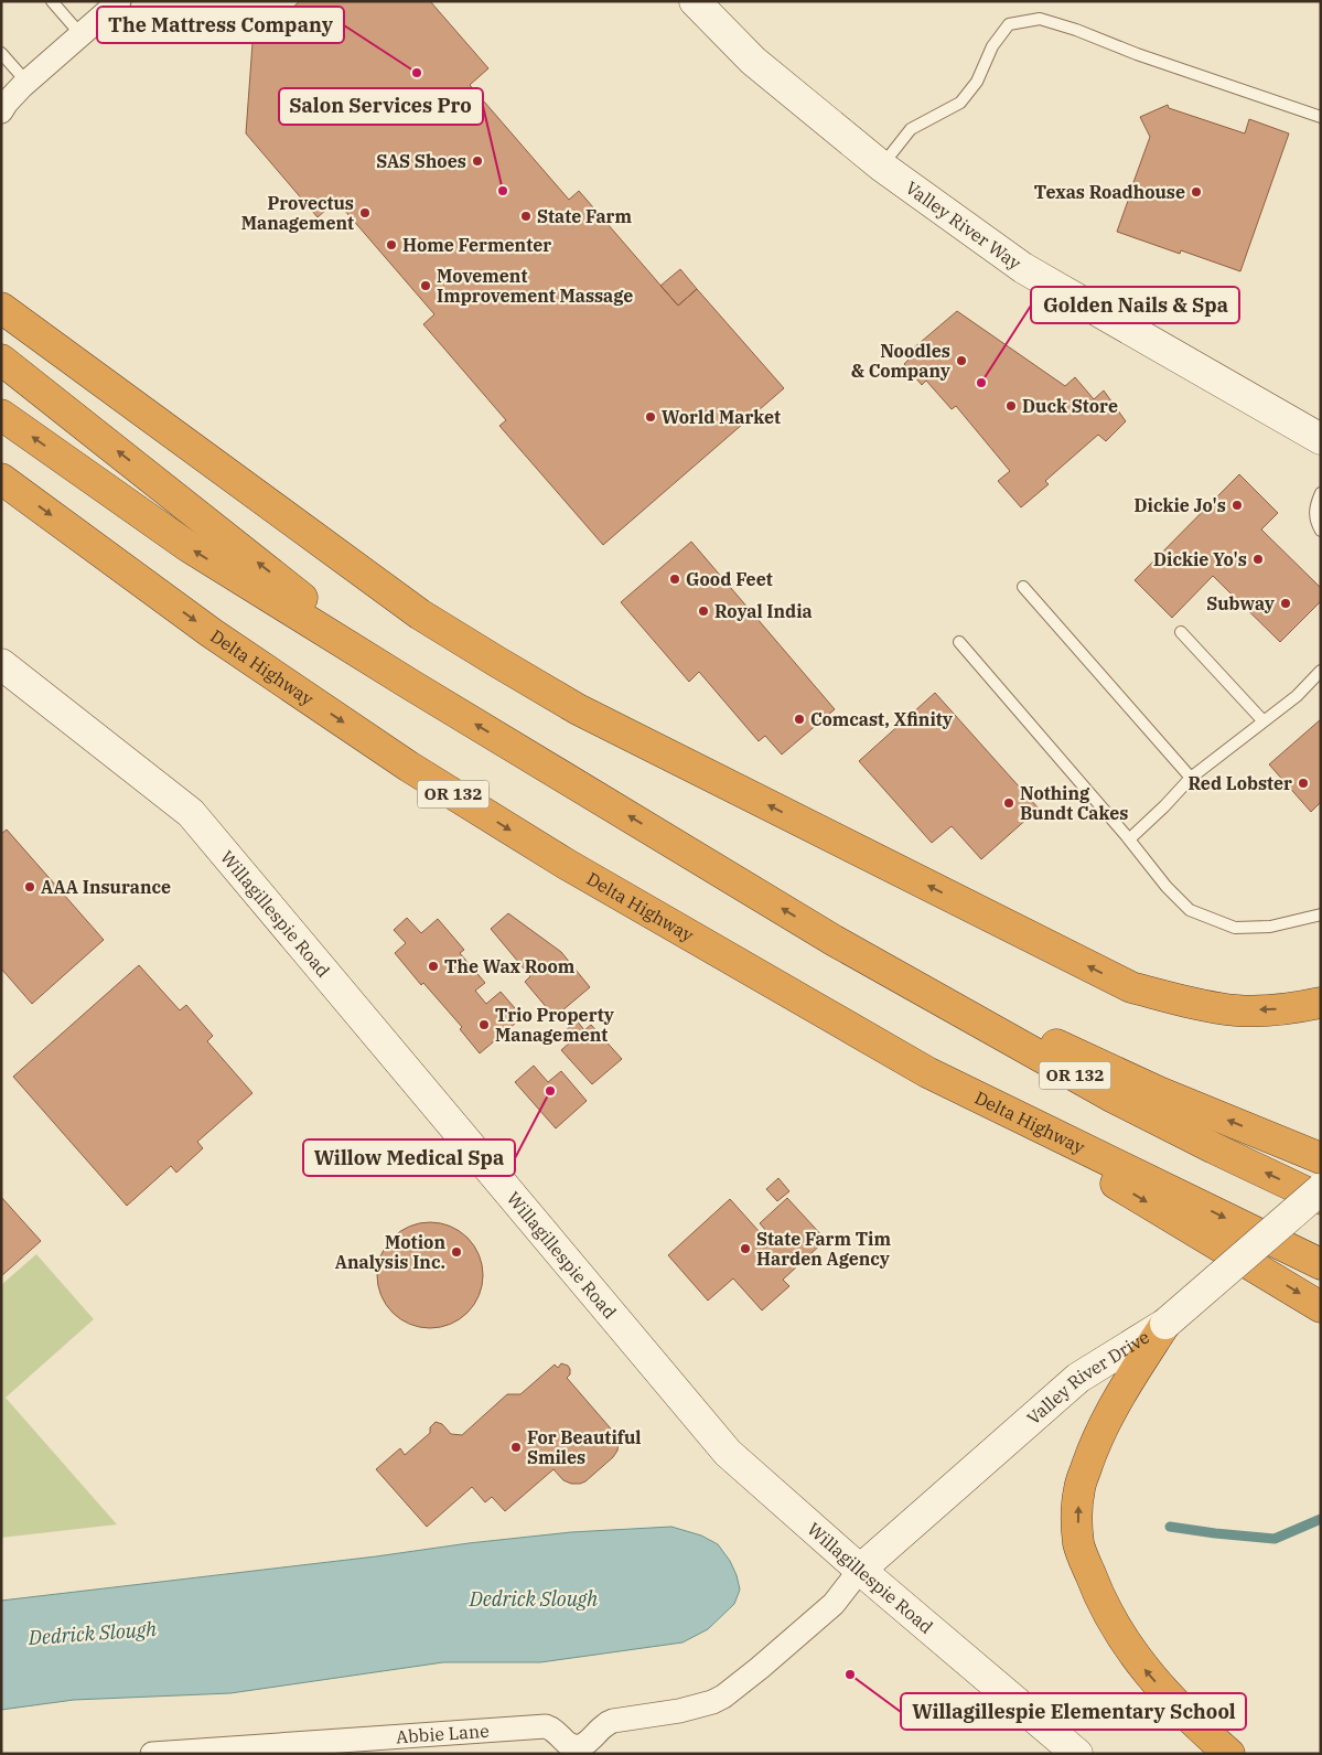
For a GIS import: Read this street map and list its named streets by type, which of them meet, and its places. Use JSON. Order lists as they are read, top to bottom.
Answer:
{
  "streets": {
    "highway": ["Delta Highway", "OR 132"],
    "street": [
      "Valley River Way",
      "Willagillespie Road",
      "Valley River Drive",
      "Abbie Lane"
    ]
  },
  "crossings": [
    ["Willagillespie Road", "Valley River Drive"],
    ["Willagillespie Road", "Abbie Lane"],
    ["Valley River Drive", "Abbie Lane"]
  ],
  "water": ["Dedrick Slough"],
  "places": [
    "The Mattress Company",
    "SAS Shoes",
    "Salon Services Pro",
    "Texas Roadhouse",
    "Provectus Management",
    "State Farm",
    "Home Fermenter",
    "Movement Improvement Massage",
    "Noodles & Company",
    "Golden Nails & Spa",
    "Duck Store",
    "World Market",
    "Dickie Jo's",
    "Dickie Yo's",
    "Good Feet",
    "Subway",
    "Royal India",
    "Comcast, Xfinity",
    "Red Lobster",
    "Nothing Bundt Cakes",
    "AAA Insurance",
    "The Wax Room",
    "Trio Property Management",
    "Willow Medical Spa",
    "State Farm Tim Harden Agency",
    "Motion Analysis Inc.",
    "For Beautiful Smiles",
    "Willagillespie Elementary School"
  ]
}
